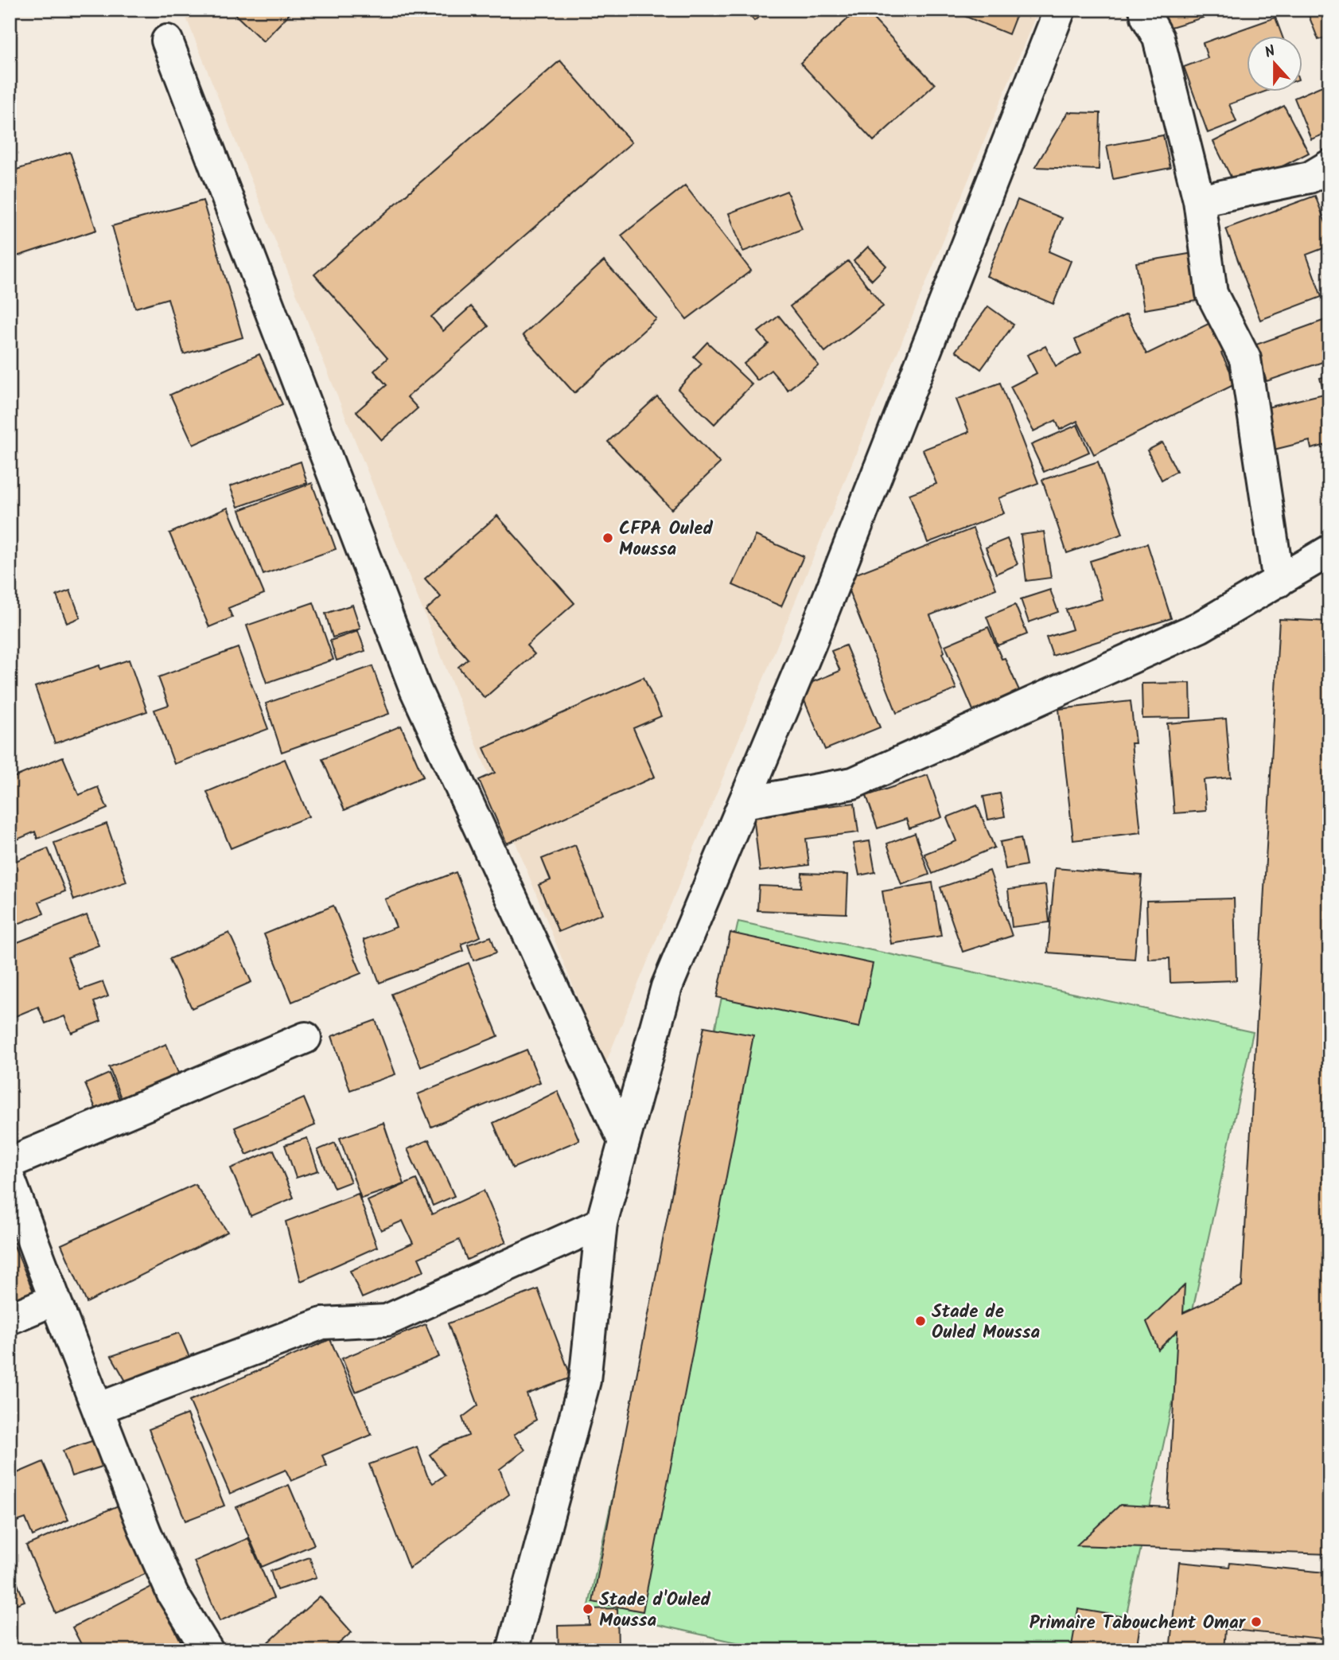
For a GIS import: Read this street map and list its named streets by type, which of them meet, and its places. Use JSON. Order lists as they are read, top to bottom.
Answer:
{
  "places": [
    "CFPA Ouled Moussa",
    "Stade de Ouled Moussa",
    "Stade d'Ouled Moussa",
    "Primaire Tabouchent Omar"
  ],
  "north": "top"
}
